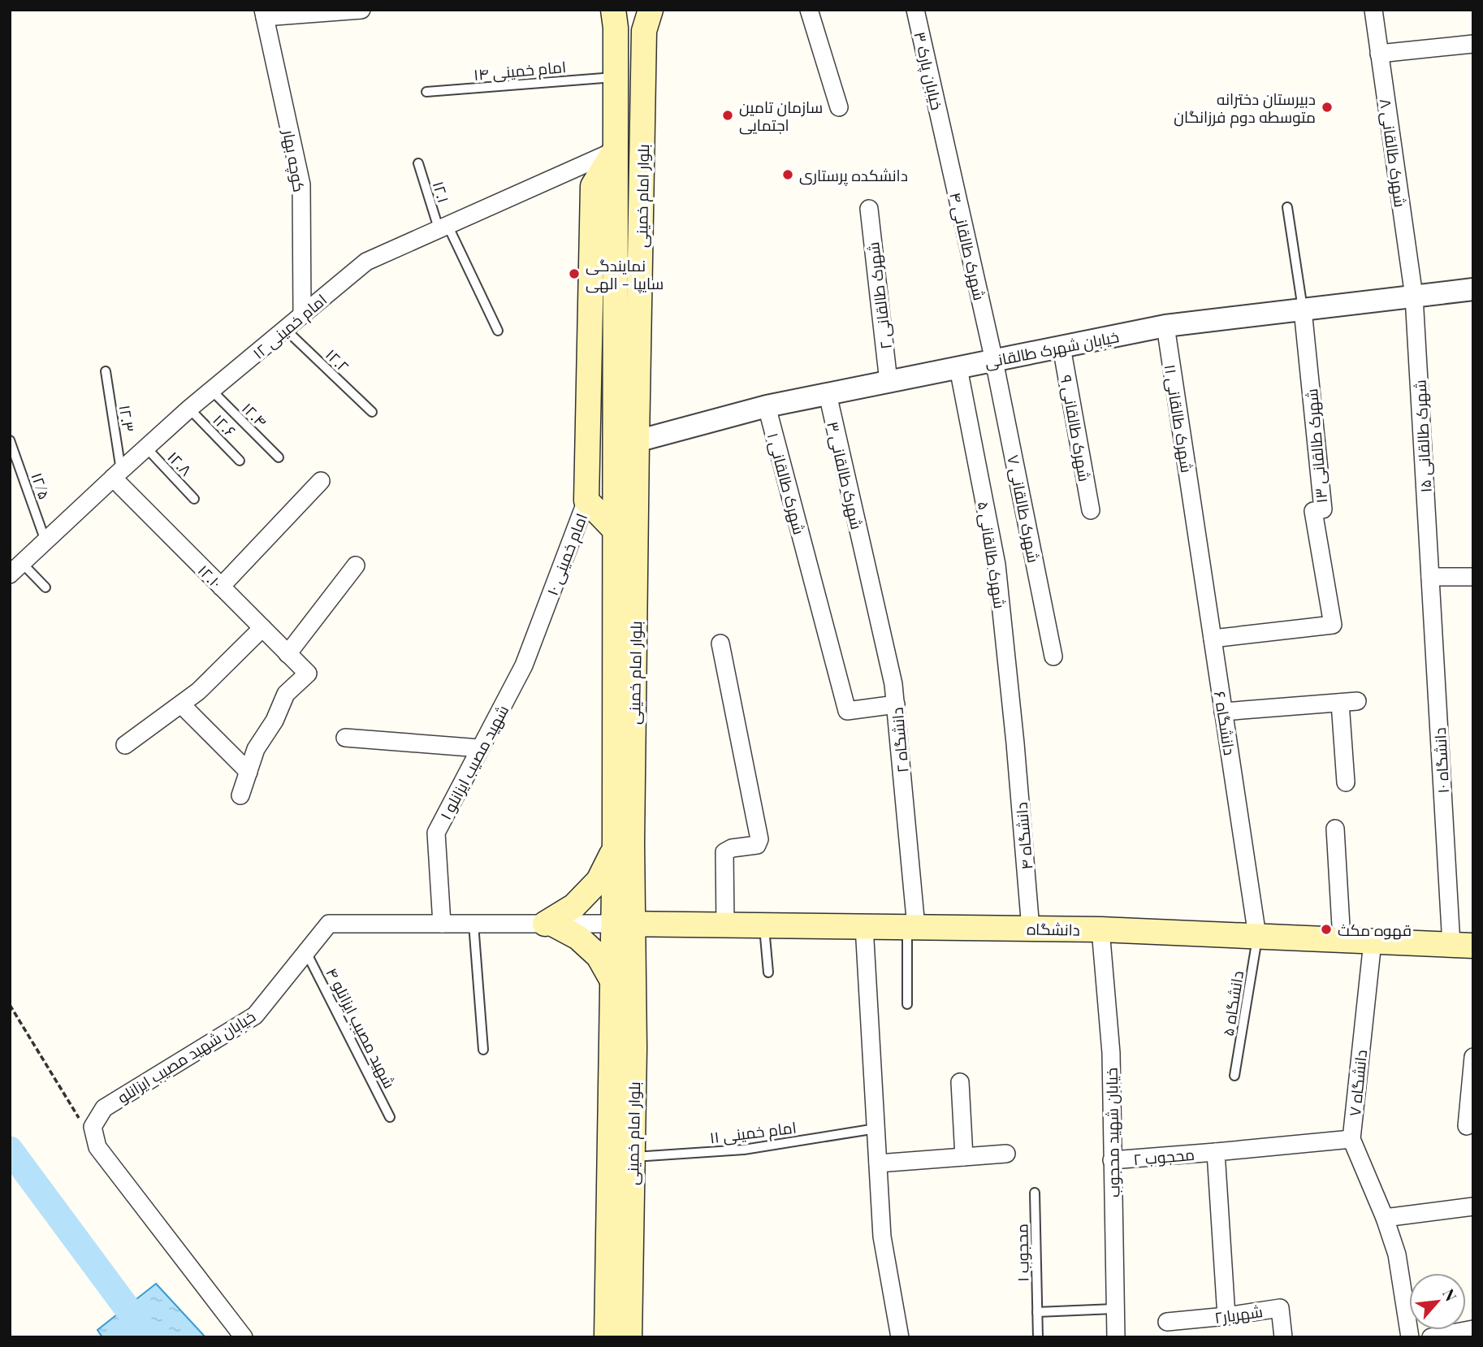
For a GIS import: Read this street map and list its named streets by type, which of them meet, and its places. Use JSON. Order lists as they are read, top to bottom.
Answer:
{
  "streets": {
    "main road": ["بلوار امام خمینی", "دانشگاه"],
    "street": [
      "خیابان پارک ۳",
      "شهرک طالقانی ۸",
      "کوچه بهار",
      "شهرک طالقانی ۴",
      "شهرک طالقانی ۲",
      "امام خمینی ۱۲",
      "خیابان شهرک طالقانی",
      "شهرک طالقانی ۱۱",
      "شهرک طالقانی ۹",
      "شهرک طالقانی ۱۵",
      "شهرک طالقانی ۱۳",
      "شهرک طالقانی ۳",
      "شهرک طالقانی ۱",
      "شهرک طالقانی ۷",
      "امام خمینی ۱۰",
      "شهرک طالقانی ۵",
      "۱۲.۱۰",
      "دانشگاه ۶",
      "دانشگاه ۲",
      "دانشگاه ۱۰",
      "شهید مصیب ایزانلو ۱",
      "دانشگاه ۴",
      "خیابان شهید مصیب ایزانلو",
      "دانشگاه ۷",
      "خیابان شهید محجوب",
      "محجوب ۲",
      "شهریار۲"
    ],
    "lane": [
      "امام خمینی ۱۴",
      "۱۲.۱",
      "۱۲.۲",
      "۱۲.۴",
      "۱۲.۳",
      "۱۲.۶",
      "۱۲.۸",
      "۱۲/۵",
      "دانشگاه ۵",
      "شهید مصیب ایزانلو ۴",
      "امام خمینی ۱۱",
      "محجوب ۱"
    ]
  },
  "crossings": [
    ["امام خمینی ۱۴", "بلوار امام خمینی"],
    ["خیابان پارک ۳", "شهرک طالقانی ۴"],
    ["شهرک طالقانی ۸", "خیابان شهرک طالقانی"],
    ["شهرک طالقانی ۸", "شهرک طالقانی ۱۵"],
    ["کوچه بهار", "امام خمینی ۱۲"],
    ["۱۲.۱", "امام خمینی ۱۲"],
    ["بلوار امام خمینی", "امام خمینی ۱۲"],
    ["بلوار امام خمینی", "خیابان شهرک طالقانی"],
    ["بلوار امام خمینی", "دانشگاه"],
    ["بلوار امام خمینی", "خیابان شهید مصیب ایزانلو"],
    ["بلوار امام خمینی", "امام خمینی ۱۱"],
    ["شهرک طالقانی ۴", "خیابان شهرک طالقانی"],
    ["شهرک طالقانی ۴", "شهرک طالقانی ۷"],
    ["شهرک طالقانی ۲", "خیابان شهرک طالقانی"],
    ["امام خمینی ۱۲", "۱۲.۲"],
    ["امام خمینی ۱۲", "۱۲.۴"],
    ["امام خمینی ۱۲", "۱۲.۳"],
    ["امام خمینی ۱۲", "۱۲.۶"],
    ["امام خمینی ۱۲", "۱۲.۸"],
    ["امام خمینی ۱۲", "۱۲/۵"],
    ["امام خمینی ۱۲", "۱۲.۱۰"],
    ["خیابان شهرک طالقانی", "شهرک طالقانی ۱۱"],
    ["خیابان شهرک طالقانی", "شهرک طالقانی ۹"],
    ["خیابان شهرک طالقانی", "شهرک طالقانی ۱۵"],
    ["خیابان شهرک طالقانی", "شهرک طالقانی ۱۳"],
    ["خیابان شهرک طالقانی", "شهرک طالقانی ۳"],
    ["خیابان شهرک طالقانی", "شهرک طالقانی ۱"],
    ["خیابان شهرک طالقانی", "شهرک طالقانی ۷"],
    ["خیابان شهرک طالقانی", "شهرک طالقانی ۵"],
    ["۱۲.۳", "۱۲.۱۰"],
    ["شهرک طالقانی ۱۱", "دانشگاه ۶"],
    ["شهرک طالقانی ۱۵", "دانشگاه ۱۰"],
    ["شهرک طالقانی ۱۳", "دانشگاه ۶"],
    ["شهرک طالقانی ۳", "دانشگاه ۲"],
    ["شهرک طالقانی ۱", "دانشگاه ۲"],
    ["امام خمینی ۱۰", "شهید مصیب ایزانلو ۱"],
    ["شهرک طالقانی ۵", "دانشگاه ۴"],
    ["دانشگاه ۶", "دانشگاه"],
    ["دانشگاه ۶", "دانشگاه ۵"],
    ["دانشگاه ۲", "دانشگاه"],
    ["دانشگاه ۱۰", "دانشگاه"],
    ["شهید مصیب ایزانلو ۱", "خیابان شهید مصیب ایزانلو"],
    ["دانشگاه ۴", "دانشگاه"],
    ["دانشگاه", "دانشگاه ۵"],
    ["دانشگاه", "خیابان شهید مصیب ایزانلو"],
    ["دانشگاه", "دانشگاه ۷"],
    ["دانشگاه", "خیابان شهید محجوب"],
    ["شهید مصیب ایزانلو ۴", "خیابان شهید مصیب ایزانلو"],
    ["دانشگاه ۷", "محجوب ۲"],
    ["خیابان شهید محجوب", "محجوب ۲"]
  ],
  "places": [
    "دبیرستان دخترانه متوسطه دوم فرزانگان",
    "سازمان تامین اجتمایی",
    "دانشکده پرستاری",
    "نمایندگی سایپا - الهی",
    "قهوه مکث"
  ],
  "north": "top right"
}
